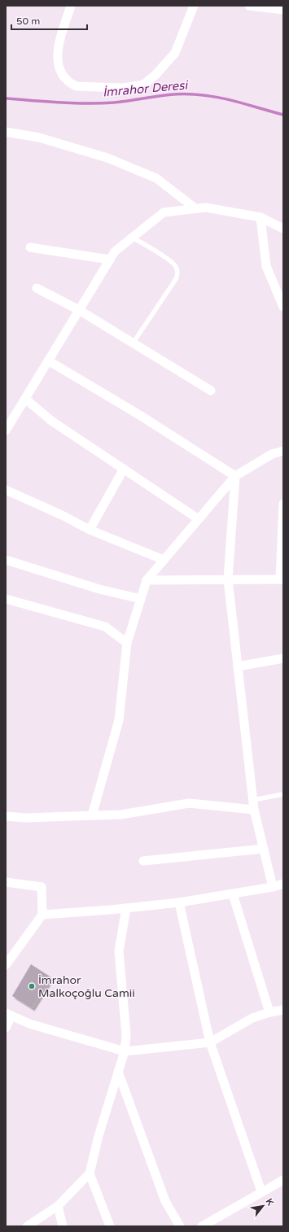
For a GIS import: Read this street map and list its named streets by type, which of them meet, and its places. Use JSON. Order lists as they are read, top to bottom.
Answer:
{
  "water": ["İmrahor Deresi"],
  "places": ["İmrahor Malkoçoğlu Camii"],
  "scale_bar": "50 m",
  "north": "top right"
}
